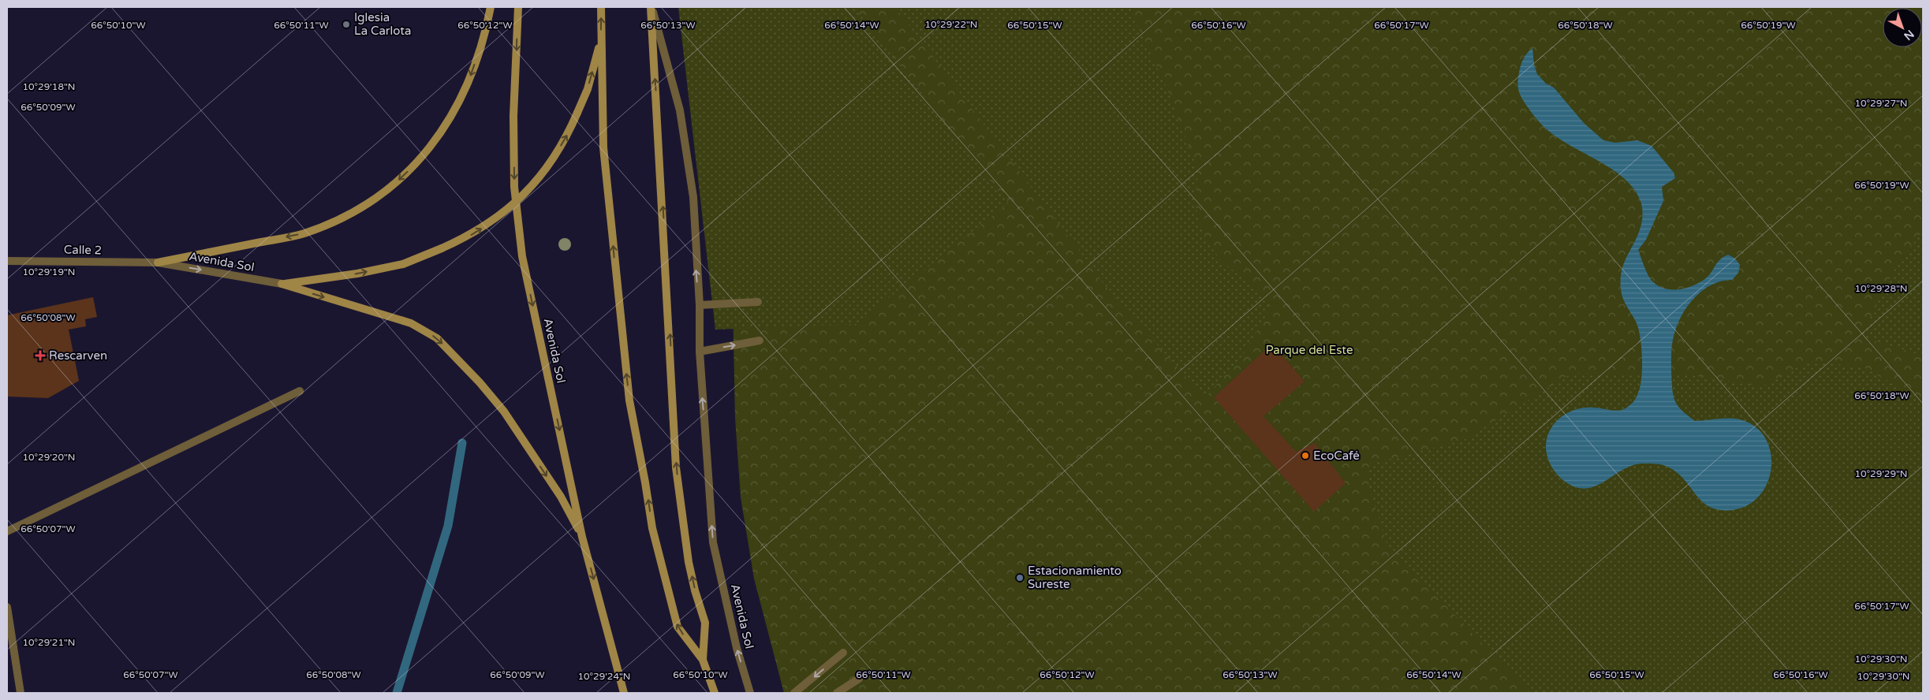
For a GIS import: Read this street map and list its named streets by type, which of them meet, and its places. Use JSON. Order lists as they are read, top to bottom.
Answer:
{
  "streets": {
    "main road": ["Avenida Sol"],
    "street": ["Calle 2"]
  },
  "crossings": [
    ["Calle 2", "Avenida Sol"]
  ],
  "parks": ["Parque del Este"],
  "places": {
    "other": ["Iglesia La Carlota", "EcoCafé", "Estacionamiento Sureste"],
    "health": ["Rescarven"]
  },
  "north": "bottom right",
  "coordinates": [
    "10°29'22\"N",
    "66°50'10\"W",
    "66°50'11\"W",
    "66°50'12\"W",
    "66°50'13\"W",
    "66°50'14\"W",
    "66°50'15\"W",
    "66°50'16\"W",
    "66°50'17\"W",
    "66°50'19\"W",
    "66°50'18\"W",
    "10°29'18\"N",
    "10°29'27\"N",
    "66°50'09\"W",
    "10°29'19\"N",
    "10°29'28\"N",
    "66°50'08\"W",
    "10°29'20\"N",
    "10°29'29\"N",
    "66°50'07\"W",
    "10°29'21\"N",
    "10°29'30\"N",
    "10°29'24\"N"
  ]
}
